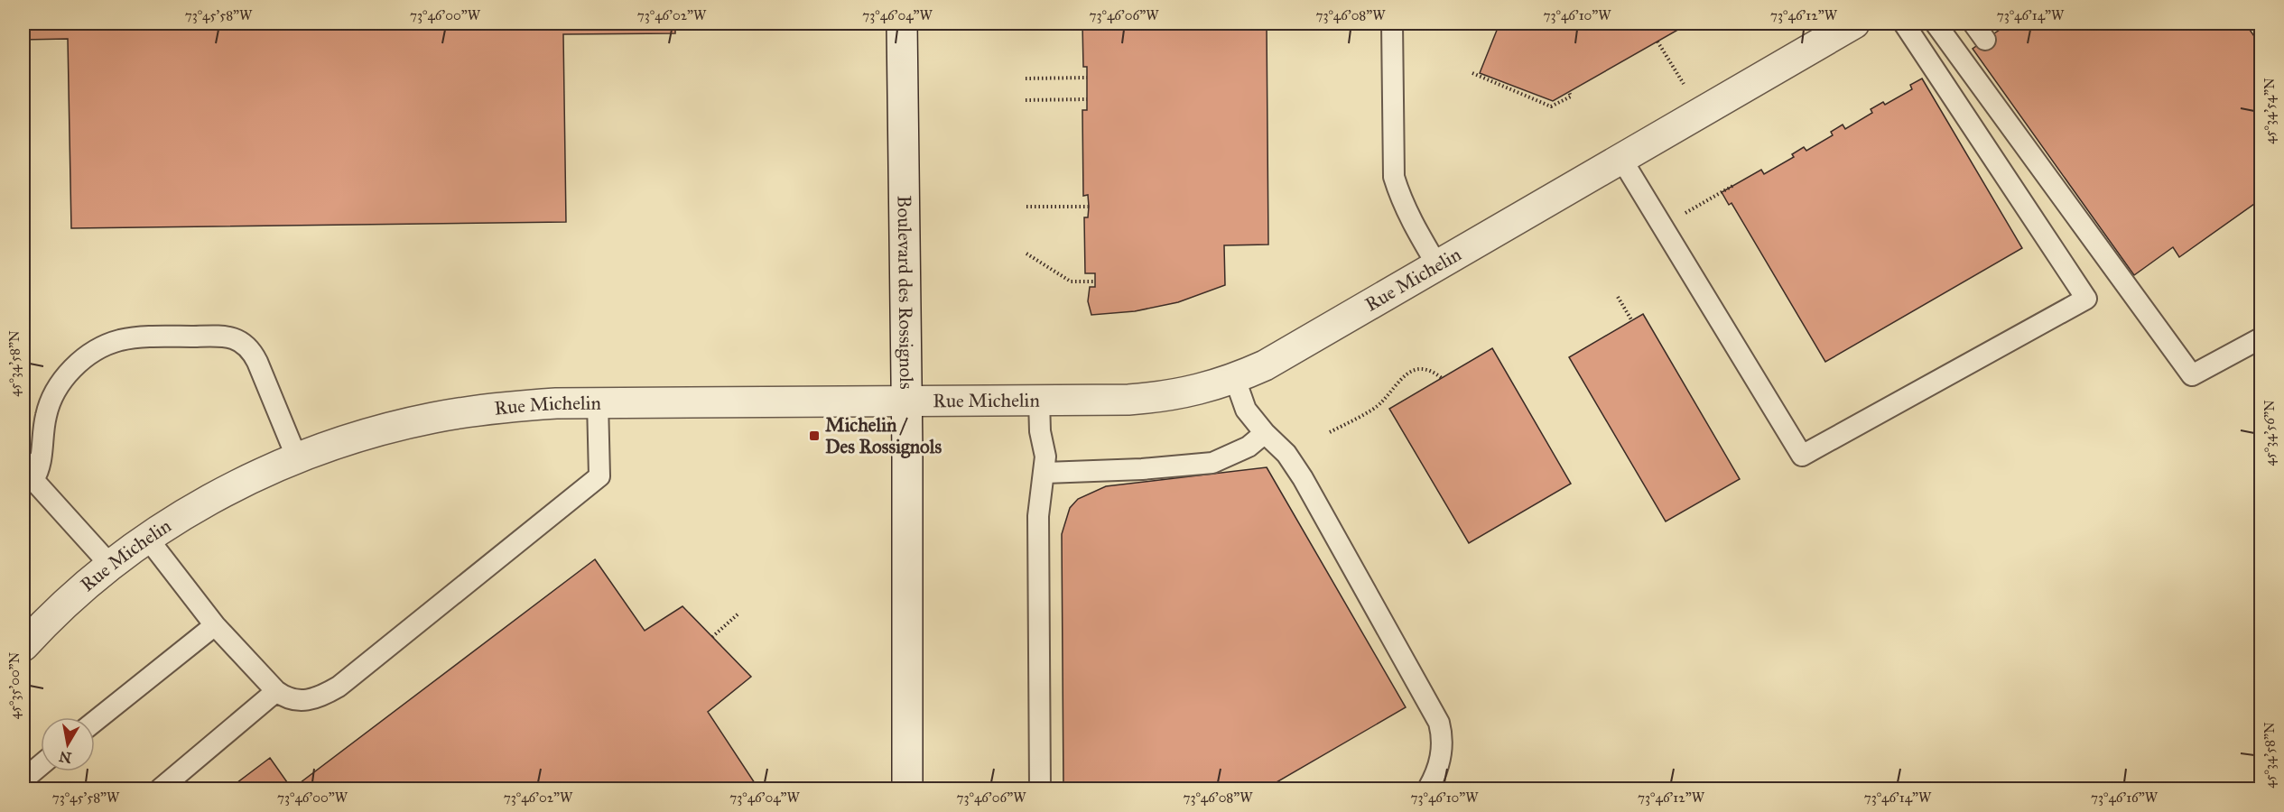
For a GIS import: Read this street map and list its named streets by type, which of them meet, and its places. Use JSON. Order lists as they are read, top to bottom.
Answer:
{
  "streets": {
    "street": ["Rue Michelin", "Boulevard des Rossignols"]
  },
  "crossings": [
    ["Rue Michelin", "Boulevard des Rossignols"]
  ],
  "places": {
    "transit": ["Michelin / Des Rossignols"]
  },
  "north": "bottom",
  "coordinates": [
    "73°45'58\"W",
    "73°46'00\"W",
    "73°46'02\"W",
    "73°46'04\"W",
    "73°46'06\"W",
    "73°46'08\"W",
    "73°46'10\"W",
    "73°46'12\"W",
    "73°46'14\"W",
    "45°34'54\"N",
    "45°34'58\"N",
    "45°34'56\"N",
    "45°35'00\"N",
    "73°46'16\"W"
  ]
}
